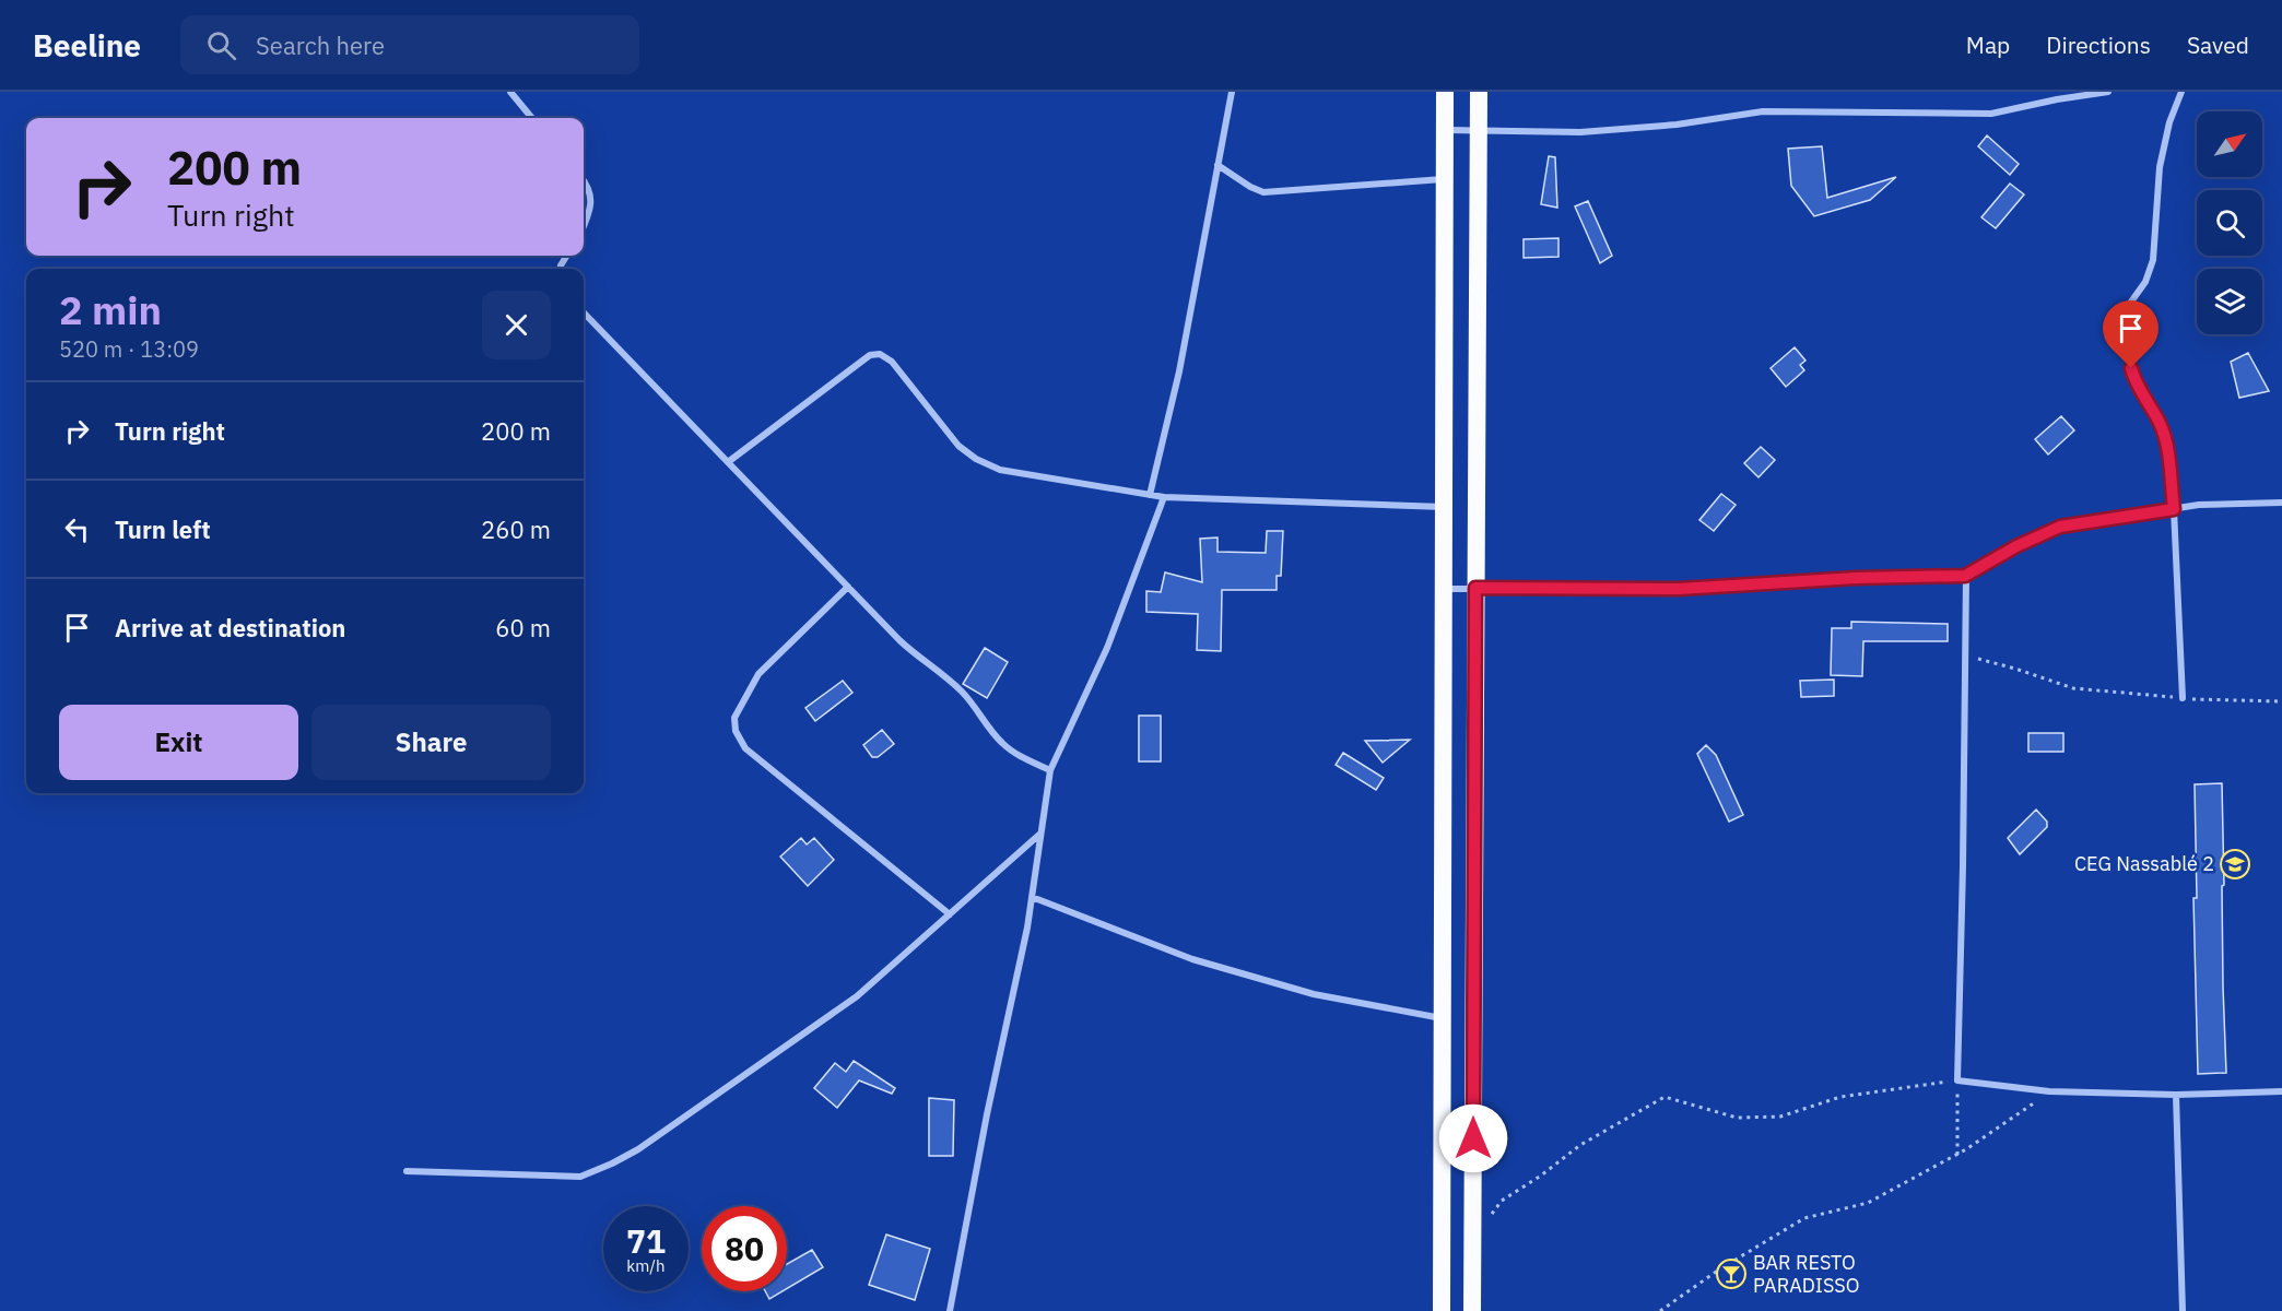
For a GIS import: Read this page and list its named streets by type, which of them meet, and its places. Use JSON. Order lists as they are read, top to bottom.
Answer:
{
  "places": {
    "school or university": ["CEG Nassablé 2"],
    "bar": ["BAR RESTO PARADISSO"]
  },
  "north": "top right",
  "page": {
    "header": "Beeline",
    "search": "Search here",
    "nav": ["Map", "Directions", "Saved"],
    "turn": ["200 m", "Turn right"],
    "heading": ["2 min", "520 m · 13:09"],
    "list": [
      {
        "name": "Turn right",
        "value": "200 m"
      },
      {
        "name": "Turn left",
        "value": "260 m"
      },
      {
        "name": "Arrive at destination",
        "value": "60 m"
      }
    ],
    "buttons": ["Exit", "Share"],
    "speed": "71 km/h",
    "limit": "80"
  }
}
